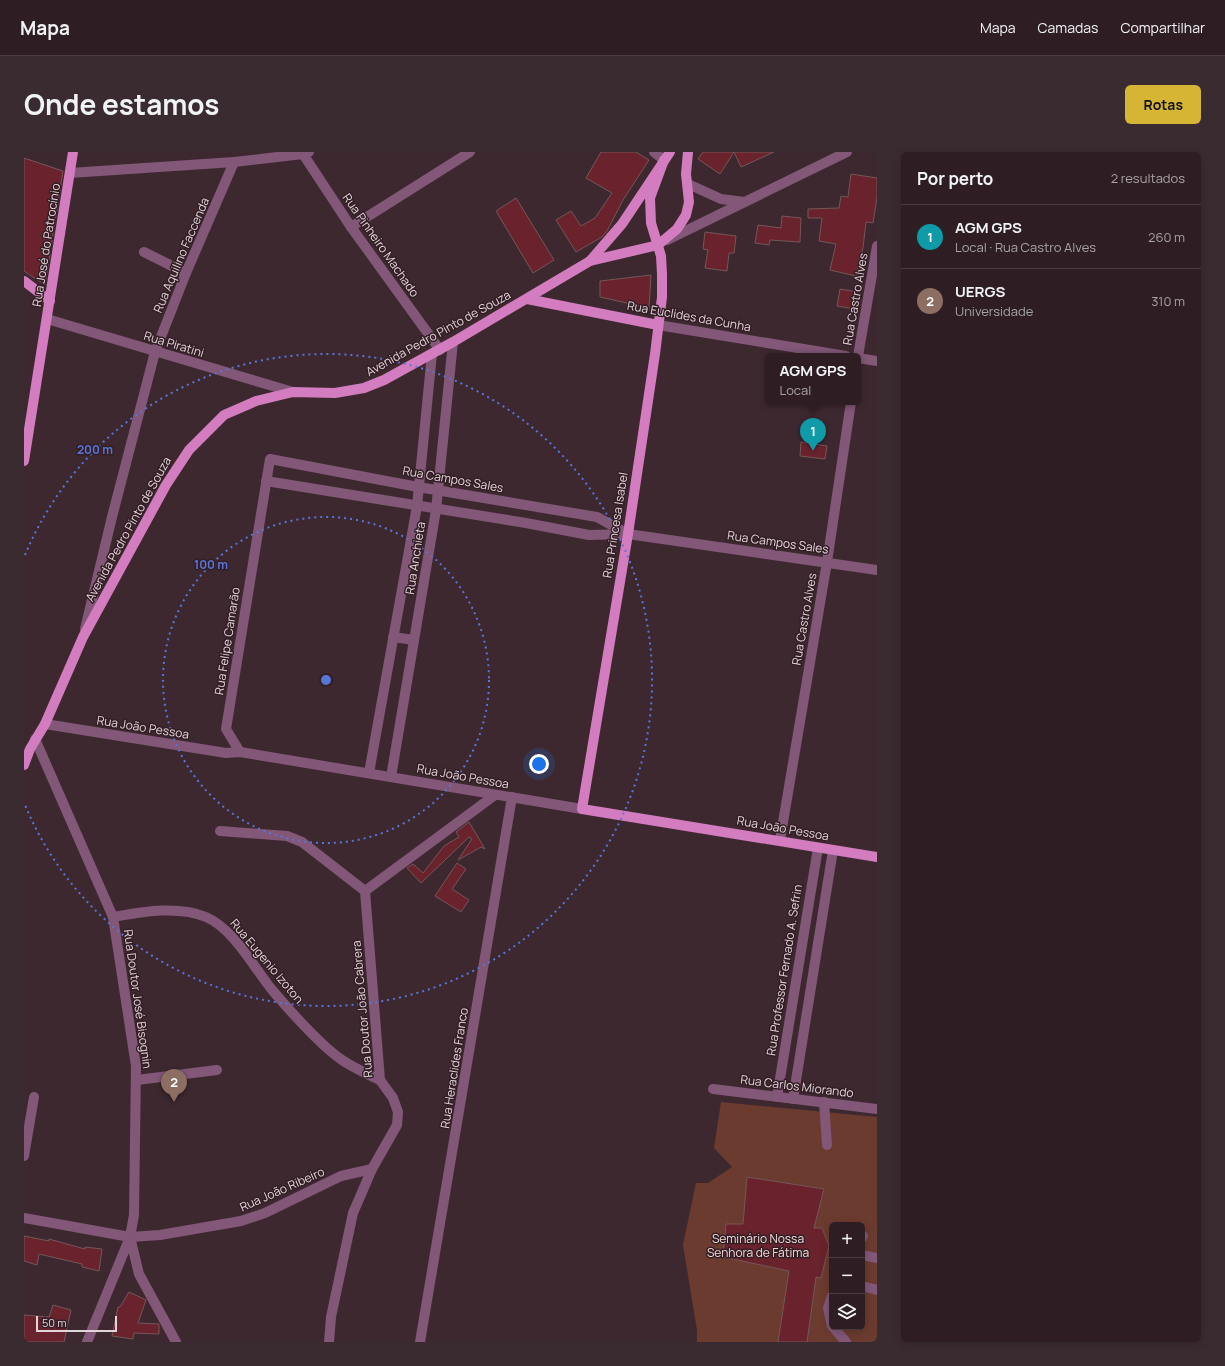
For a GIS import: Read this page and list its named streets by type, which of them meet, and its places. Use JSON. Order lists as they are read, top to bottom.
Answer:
{
  "streets": {
    "main road": [
      "Rua José do Patrocínio",
      "Rua Euclides da Cunha",
      "Avenida Pedro Pinto de Souza",
      "Rua Princesa Isabel",
      "Rua João Pessoa"
    ],
    "street": [
      "Rua Pinheiro Machado",
      "Rua Aquilino Faccenda",
      "Rua Castro Alves",
      "Rua Piratini",
      "Rua Campos Sales",
      "Rua Anchieta",
      "Rua Felipe Camarão",
      "Rua Eugenio Izoton",
      "Rua Professor Fernado A. Sefrin",
      "Rua Doutor José Bisognin",
      "Rua Doutor João Cabrera",
      "Rua Heraclides Franco",
      "Rua Carlos Miorando",
      "Rua João Ribeiro"
    ]
  },
  "crossings": [
    ["Rua José do Patrocínio", "Rua Piratini"],
    ["Rua Pinheiro Machado", "Avenida Pedro Pinto de Souza"],
    ["Rua Pinheiro Machado", "Rua Anchieta"],
    ["Rua Aquilino Faccenda", "Avenida Pedro Pinto de Souza"],
    ["Rua Aquilino Faccenda", "Rua Piratini"],
    ["Rua Castro Alves", "Rua Campos Sales"],
    ["Rua Castro Alves", "Rua João Pessoa"],
    ["Rua Euclides da Cunha", "Avenida Pedro Pinto de Souza"],
    ["Rua Euclides da Cunha", "Rua Princesa Isabel"],
    ["Avenida Pedro Pinto de Souza", "Rua Piratini"],
    ["Avenida Pedro Pinto de Souza", "Rua Princesa Isabel"],
    ["Avenida Pedro Pinto de Souza", "Rua Anchieta"],
    ["Avenida Pedro Pinto de Souza", "Rua João Pessoa"],
    ["Avenida Pedro Pinto de Souza", "Rua Doutor José Bisognin"],
    ["Rua Campos Sales", "Rua Princesa Isabel"],
    ["Rua Campos Sales", "Rua Anchieta"],
    ["Rua Campos Sales", "Rua Felipe Camarão"],
    ["Rua Princesa Isabel", "Rua João Pessoa"],
    ["Rua Anchieta", "Rua João Pessoa"],
    ["Rua Felipe Camarão", "Rua João Pessoa"],
    ["Rua João Pessoa", "Rua Professor Fernado A. Sefrin"],
    ["Rua João Pessoa", "Rua Heraclides Franco"],
    ["Rua Eugenio Izoton", "Rua Doutor José Bisognin"],
    ["Rua Eugenio Izoton", "Rua Doutor João Cabrera"],
    ["Rua Professor Fernado A. Sefrin", "Rua Carlos Miorando"],
    ["Rua Doutor José Bisognin", "Rua João Ribeiro"],
    ["Rua Doutor João Cabrera", "Rua João Ribeiro"]
  ],
  "parks": ["Seminário Nossa Senhora de Fátima"],
  "scale_bar": "50 m",
  "page": {
    "header": "Mapa",
    "nav": ["Mapa", "Camadas", "Compartilhar"],
    "title": "Onde estamos",
    "buttons": "Rotas",
    "heading": ["Por perto", "2 resultados"],
    "list": [
      {
        "mark": "1",
        "name": "AGM GPS",
        "note": "Local · Rua Castro Alves",
        "value": "260 m"
      },
      {
        "mark": "2",
        "name": "UERGS",
        "note": "Universidade",
        "value": "310 m"
      }
    ],
    "popup": ["AGM GPS", "Local"],
    "pins": ["1", "2"],
    "map_buttons": ["+", "−"],
    "scale": "50 m"
  },
  "rings": ["200 m", "100 m"]
}
